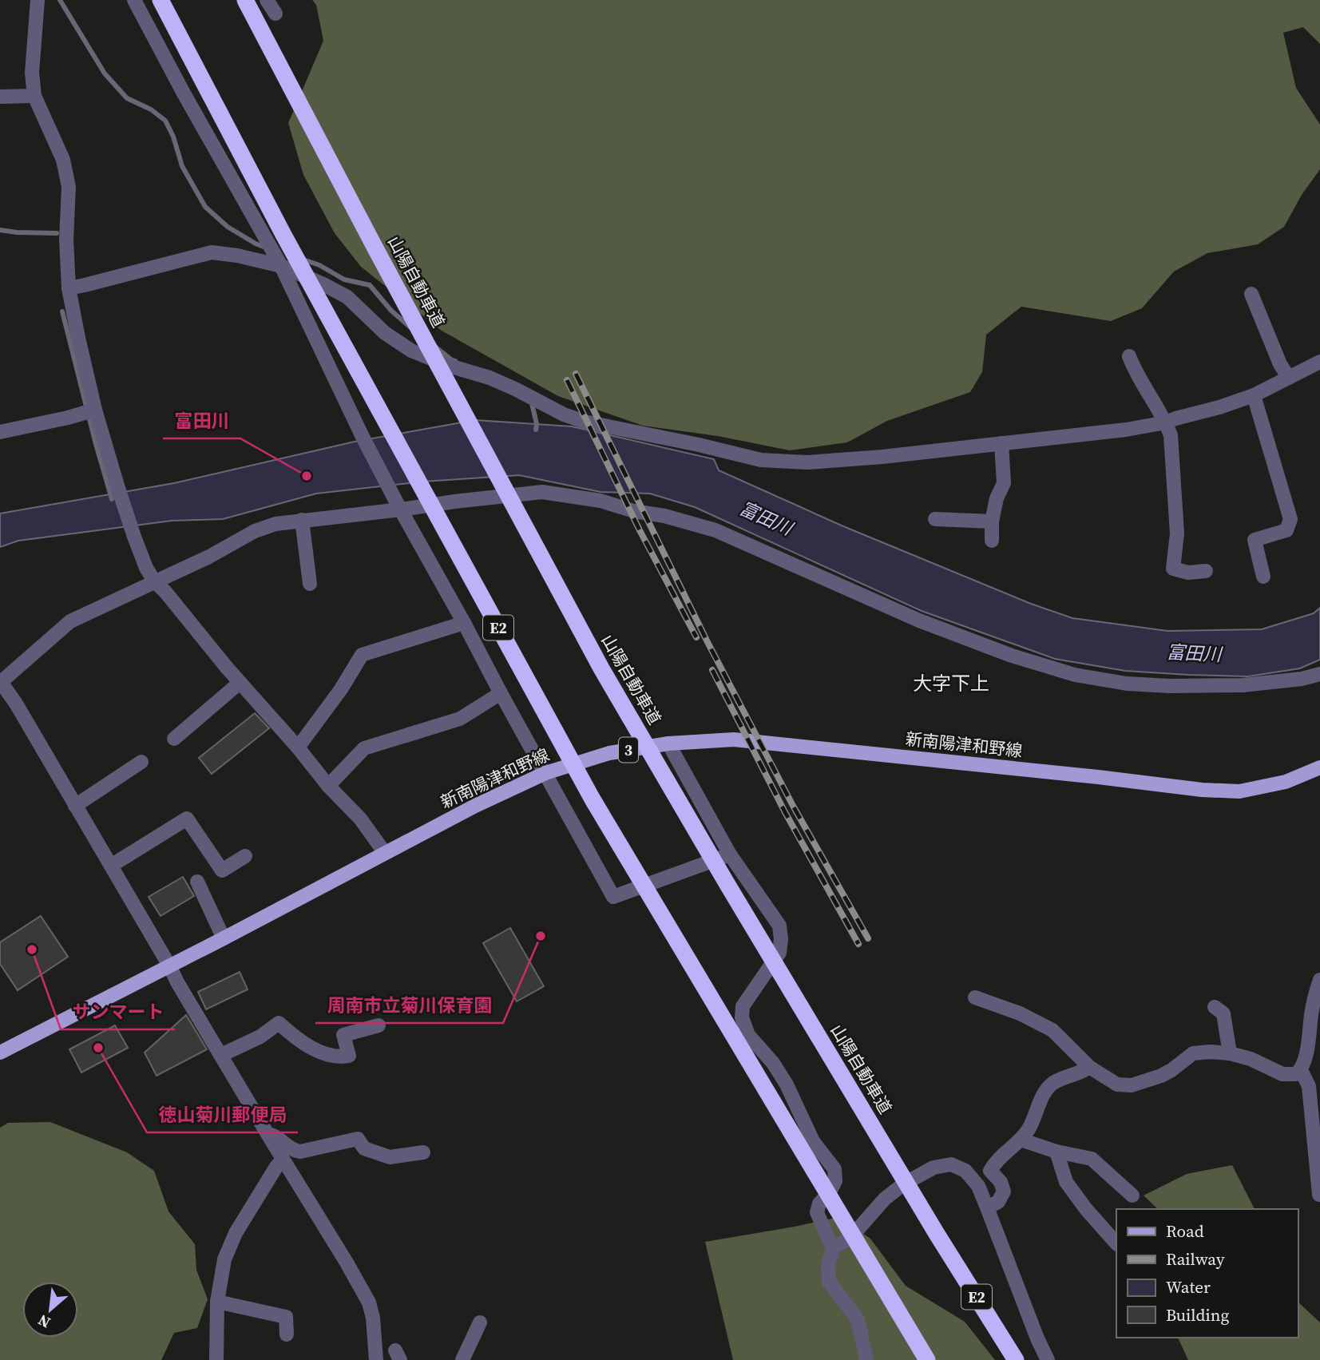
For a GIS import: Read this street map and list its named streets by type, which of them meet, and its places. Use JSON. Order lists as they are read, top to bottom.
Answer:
{
  "streets": {
    "highway": ["山陽自動車道", "E2"],
    "main road": ["新南陽津和野線", "3"]
  },
  "districts": ["大字下上"],
  "water": ["富田川"],
  "places": [
    "富田川",
    "周南市立菊川保育園",
    "サンマート",
    "徳山菊川郵便局"
  ],
  "legend": [
    "Road",
    "Railway",
    "Water",
    "Building"
  ],
  "north": "bottom left"
}
